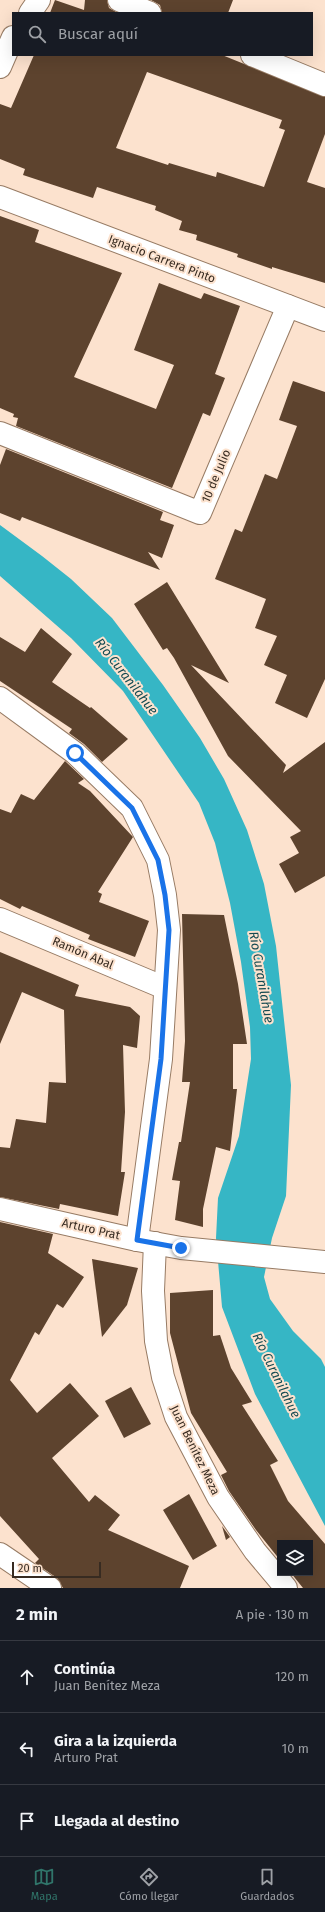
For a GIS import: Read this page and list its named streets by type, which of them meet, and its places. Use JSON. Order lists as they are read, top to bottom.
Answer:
{
  "streets": {
    "street": [
      "Ignacio Carrera Pinto",
      "10 de Julio",
      "Ramón Abal",
      "Arturo Prat",
      "Juan Benítez Meza"
    ]
  },
  "crossings": [
    ["Ignacio Carrera Pinto", "10 de Julio"],
    ["Ramón Abal", "Juan Benítez Meza"],
    ["Arturo Prat", "Juan Benítez Meza"]
  ],
  "water": ["Río Curanilahue"],
  "scale_bar": "20 m",
  "page": {
    "search": "Buscar aquí",
    "scale": "20 m",
    "heading": ["2 min", "A pie · 130 m"],
    "list": [
      ["Continúa", "Juan Benítez Meza", "120 m"],
      ["Gira a la izquierda", "Arturo Prat", "10 m"],
      "Llegada al destino"
    ],
    "nav": ["Mapa", "Cómo llegar", "Guardados"]
  }
}
